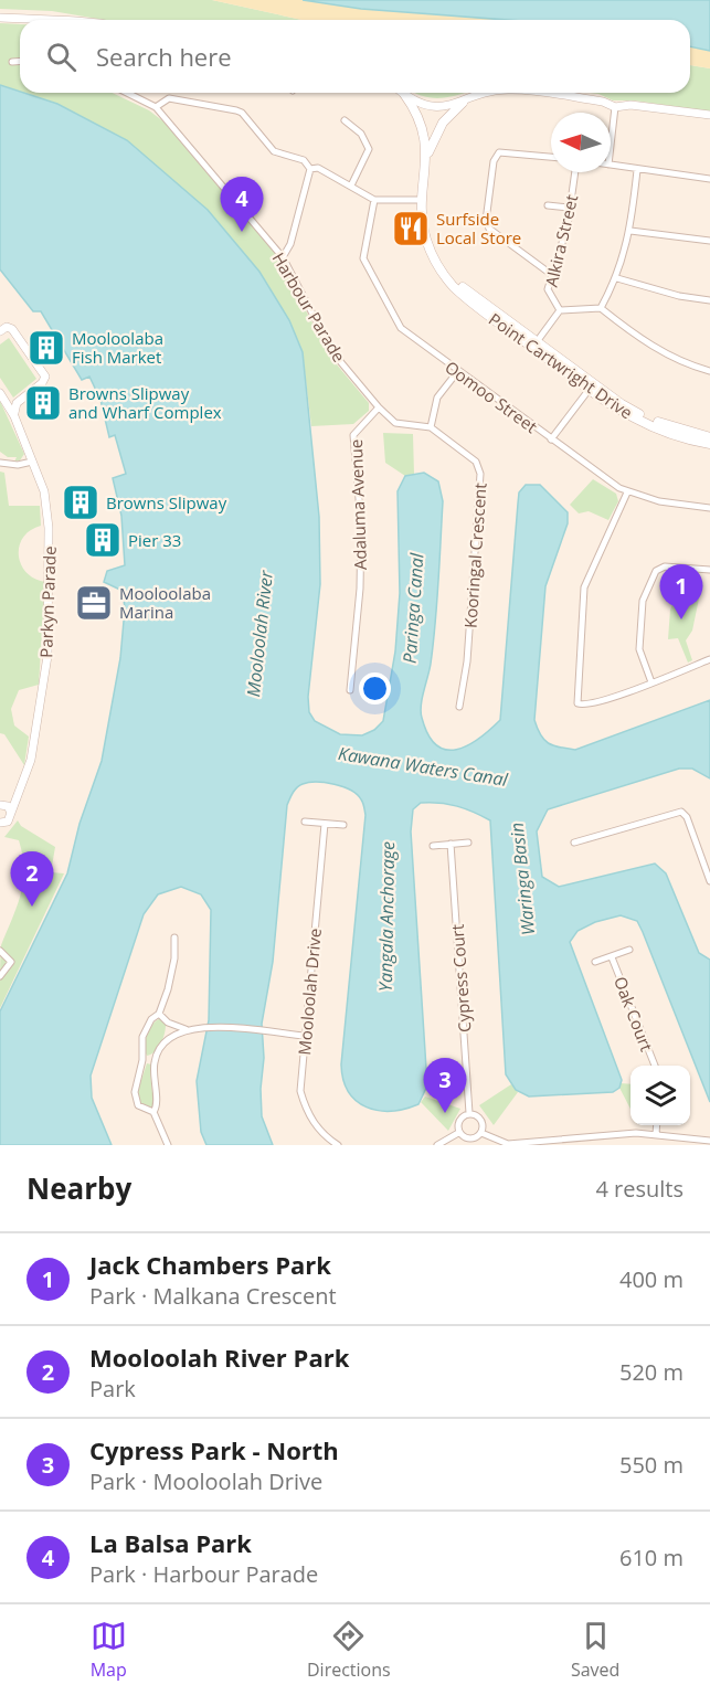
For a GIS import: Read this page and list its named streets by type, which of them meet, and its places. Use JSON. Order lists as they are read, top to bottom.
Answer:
{
  "streets": {
    "main road": ["Point Cartwright Drive"],
    "street": [
      "Alkira Street",
      "Harbour Parade",
      "Oomoo Street",
      "Adaluma Avenue",
      "Kooringal Crescent",
      "Parkyn Parade",
      "Cypress Court",
      "Mooloolah Drive",
      "Oak Court"
    ]
  },
  "crossings": [
    ["Alkira Street", "Point Cartwright Drive"],
    ["Harbour Parade", "Adaluma Avenue"],
    ["Harbour Parade", "Kooringal Crescent"]
  ],
  "water": [
    "Paringa Canal",
    "Mooloolah River",
    "Kawana Waters Canal",
    "Waringa Basin",
    "Yangala Anchorage"
  ],
  "places": {
    "restaurant": ["Surfside Local Store"],
    "building": [
      "Mooloolaba Fish Market",
      "Browns Slipway and Wharf Complex",
      "Browns Slipway",
      "Pier 33"
    ],
    "office": ["Mooloolaba Marina"]
  },
  "north": "left",
  "page": {
    "search": "Search here",
    "pins": [
      "4",
      "1",
      "2",
      "3"
    ],
    "heading": ["Nearby", "4 results"],
    "list": [
      {
        "mark": "1",
        "name": "Jack Chambers Park",
        "note": "Park · Malkana Crescent",
        "value": "400 m"
      },
      {
        "mark": "2",
        "name": "Mooloolah River Park",
        "note": "Park",
        "value": "520 m"
      },
      {
        "mark": "3",
        "name": "Cypress Park - North",
        "note": "Park · Mooloolah Drive",
        "value": "550 m"
      },
      {
        "mark": "4",
        "name": "La Balsa Park",
        "note": "Park · Harbour Parade",
        "value": "610 m"
      }
    ],
    "nav": ["Map", "Directions", "Saved"]
  }
}
